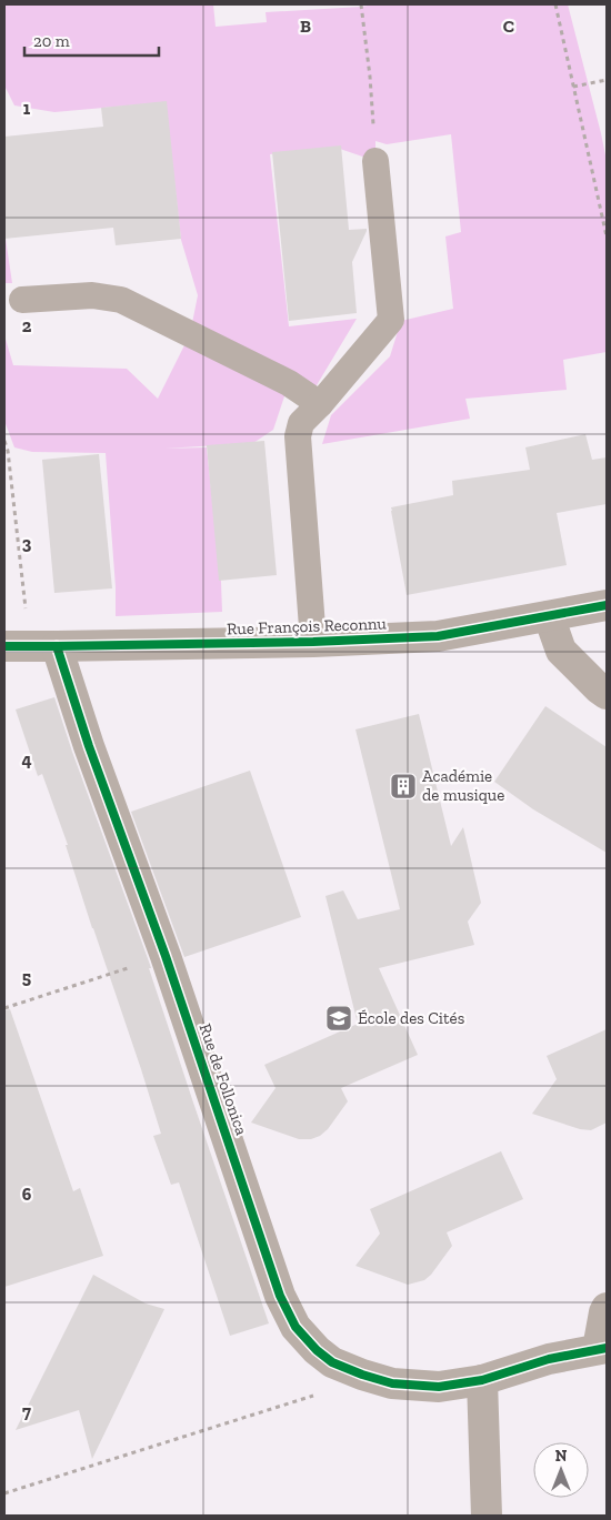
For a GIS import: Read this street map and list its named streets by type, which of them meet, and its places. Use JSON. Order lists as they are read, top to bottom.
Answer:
{
  "streets": {
    "street": ["Rue François Reconnu", "Rue de Follonica"]
  },
  "crossings": [
    ["Rue François Reconnu", "Rue de Follonica"]
  ],
  "places": {
    "building": ["Académie de musique"],
    "school or university": ["École des Cités"]
  },
  "scale_bar": "20 m",
  "north": "top",
  "grid": {
    "columns": ["B", "C"],
    "rows": [
      "1",
      "2",
      "3",
      "4",
      "5",
      "6",
      "7"
    ]
  }
}
